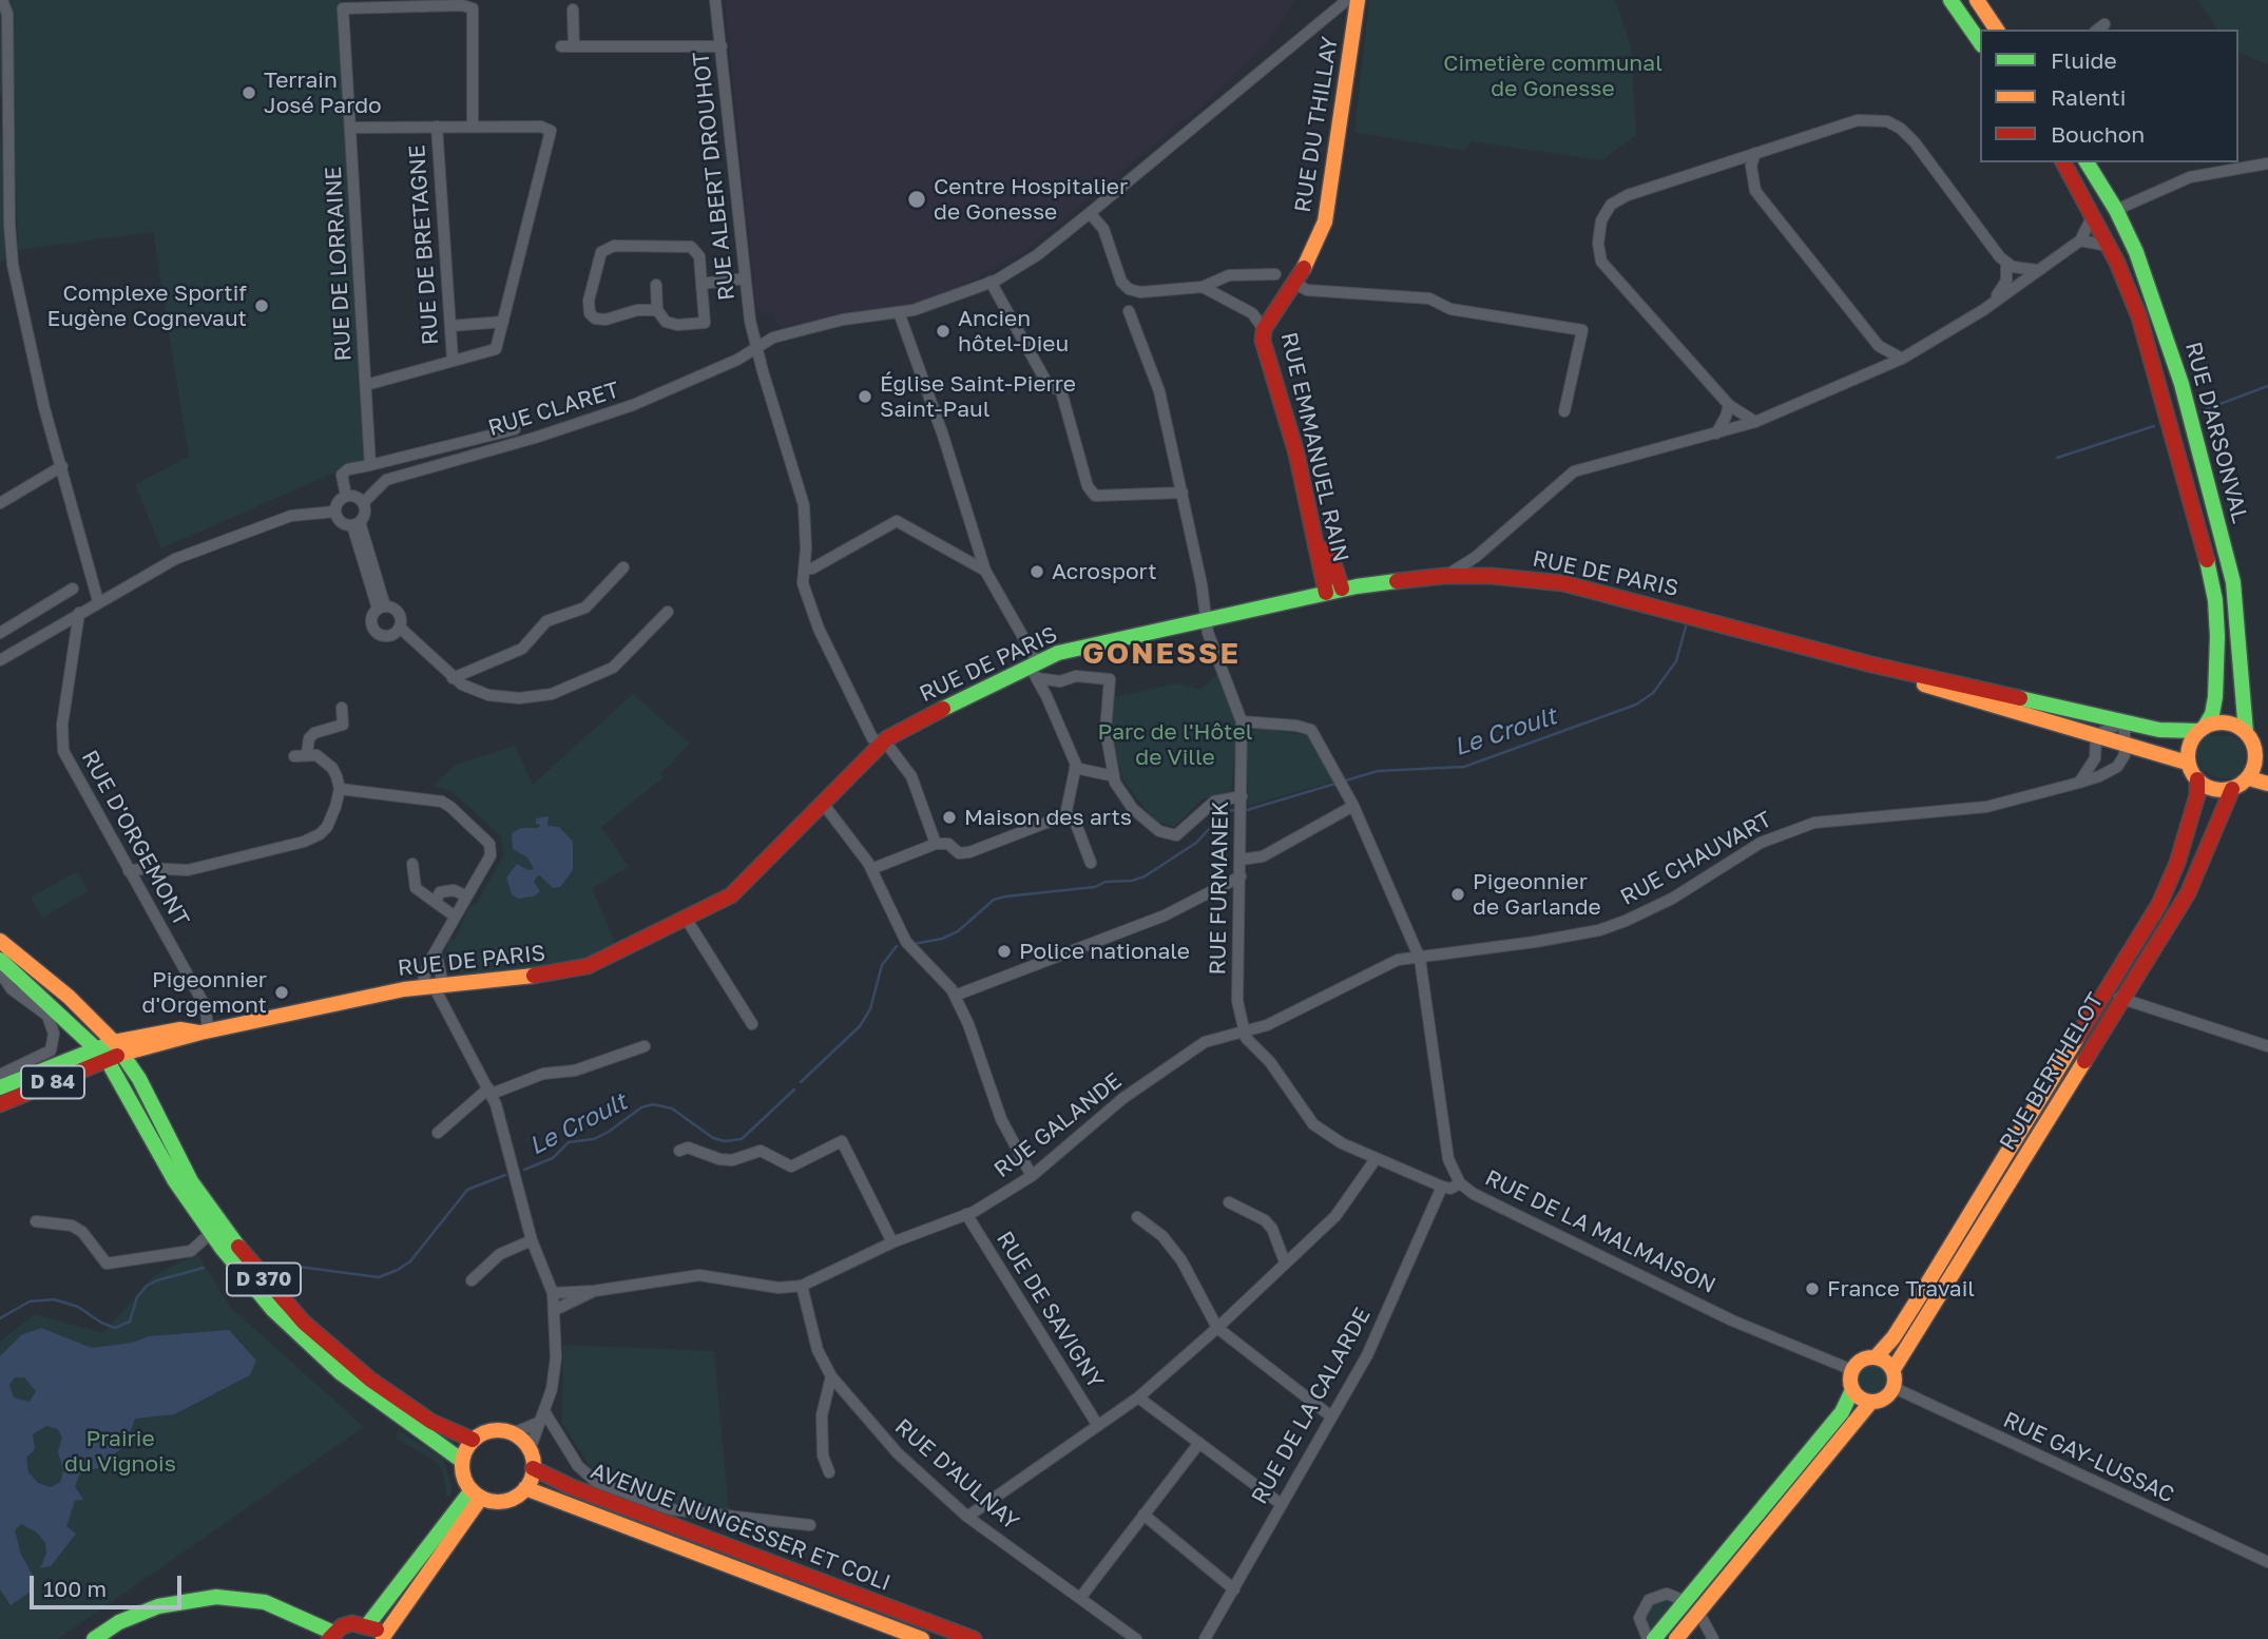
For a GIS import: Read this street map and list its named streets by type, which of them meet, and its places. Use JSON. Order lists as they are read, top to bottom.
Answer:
{
  "streets": {
    "main road": [
      "RUE DU THILLAY",
      "RUE D'ARSONVAL",
      "RUE EMMANUEL RAIN",
      "RUE DE PARIS",
      "RUE BERTHELOT",
      "D 84",
      "D 370",
      "AVENUE NUNGESSER ET COLI"
    ],
    "street": [
      "RUE ALBERT DROUHOT",
      "RUE DE BRETAGNE",
      "RUE DE LORRAINE",
      "RUE CLARET",
      "RUE D'ORGEMONT",
      "RUE CHAUVART",
      "RUE FURMANEK",
      "RUE GALANDE",
      "RUE DE LA MALMAISON",
      "RUE DE SAVIGNY",
      "RUE DE LA CALARDE",
      "RUE GAY-LUSSAC",
      "RUE D'AULNAY"
    ]
  },
  "crossings": [
    ["RUE DU THILLAY", "RUE EMMANUEL RAIN"],
    ["RUE ALBERT DROUHOT", "RUE CLARET"],
    ["RUE ALBERT DROUHOT", "RUE DE PARIS"],
    ["RUE D'ARSONVAL", "RUE DE PARIS"],
    ["RUE D'ARSONVAL", "RUE BERTHELOT"],
    ["RUE EMMANUEL RAIN", "RUE DE PARIS"],
    ["RUE DE PARIS", "RUE D'ORGEMONT"],
    ["RUE DE PARIS", "RUE CHAUVART"],
    ["RUE DE PARIS", "RUE FURMANEK"],
    ["RUE DE PARIS", "RUE BERTHELOT"],
    ["RUE DE PARIS", "D 84"],
    ["RUE DE PARIS", "D 370"],
    ["RUE CHAUVART", "RUE GALANDE"],
    ["RUE CHAUVART", "RUE DE LA MALMAISON"],
    ["RUE FURMANEK", "RUE GALANDE"],
    ["RUE FURMANEK", "RUE DE LA MALMAISON"],
    ["RUE BERTHELOT", "RUE DE LA MALMAISON"],
    ["RUE BERTHELOT", "RUE GAY-LUSSAC"],
    ["D 84", "D 370"],
    ["RUE GALANDE", "RUE DE SAVIGNY"],
    ["RUE GALANDE", "RUE D'AULNAY"],
    ["RUE DE LA MALMAISON", "RUE GAY-LUSSAC"],
    ["D 370", "AVENUE NUNGESSER ET COLI"]
  ],
  "districts": ["GONESSE"],
  "water": ["Le Croult"],
  "parks": ["Cimetière communal de Gonesse", "Parc de l'Hôtel de Ville", "Prairie du Vignois"],
  "places": [
    "Terrain José Pardo",
    "Centre Hospitalier de Gonesse",
    "Complexe Sportif Eugène Cognevaut",
    "Ancien hôtel-Dieu",
    "Église Saint-Pierre Saint-Paul",
    "Acrosport",
    "Maison des arts",
    "Pigeonnier de Garlande",
    "Police nationale",
    "Pigeonnier d'Orgemont",
    "France Travail"
  ],
  "legend": ["Fluide", "Ralenti", "Bouchon"],
  "scale_bar": "100 m"
}
